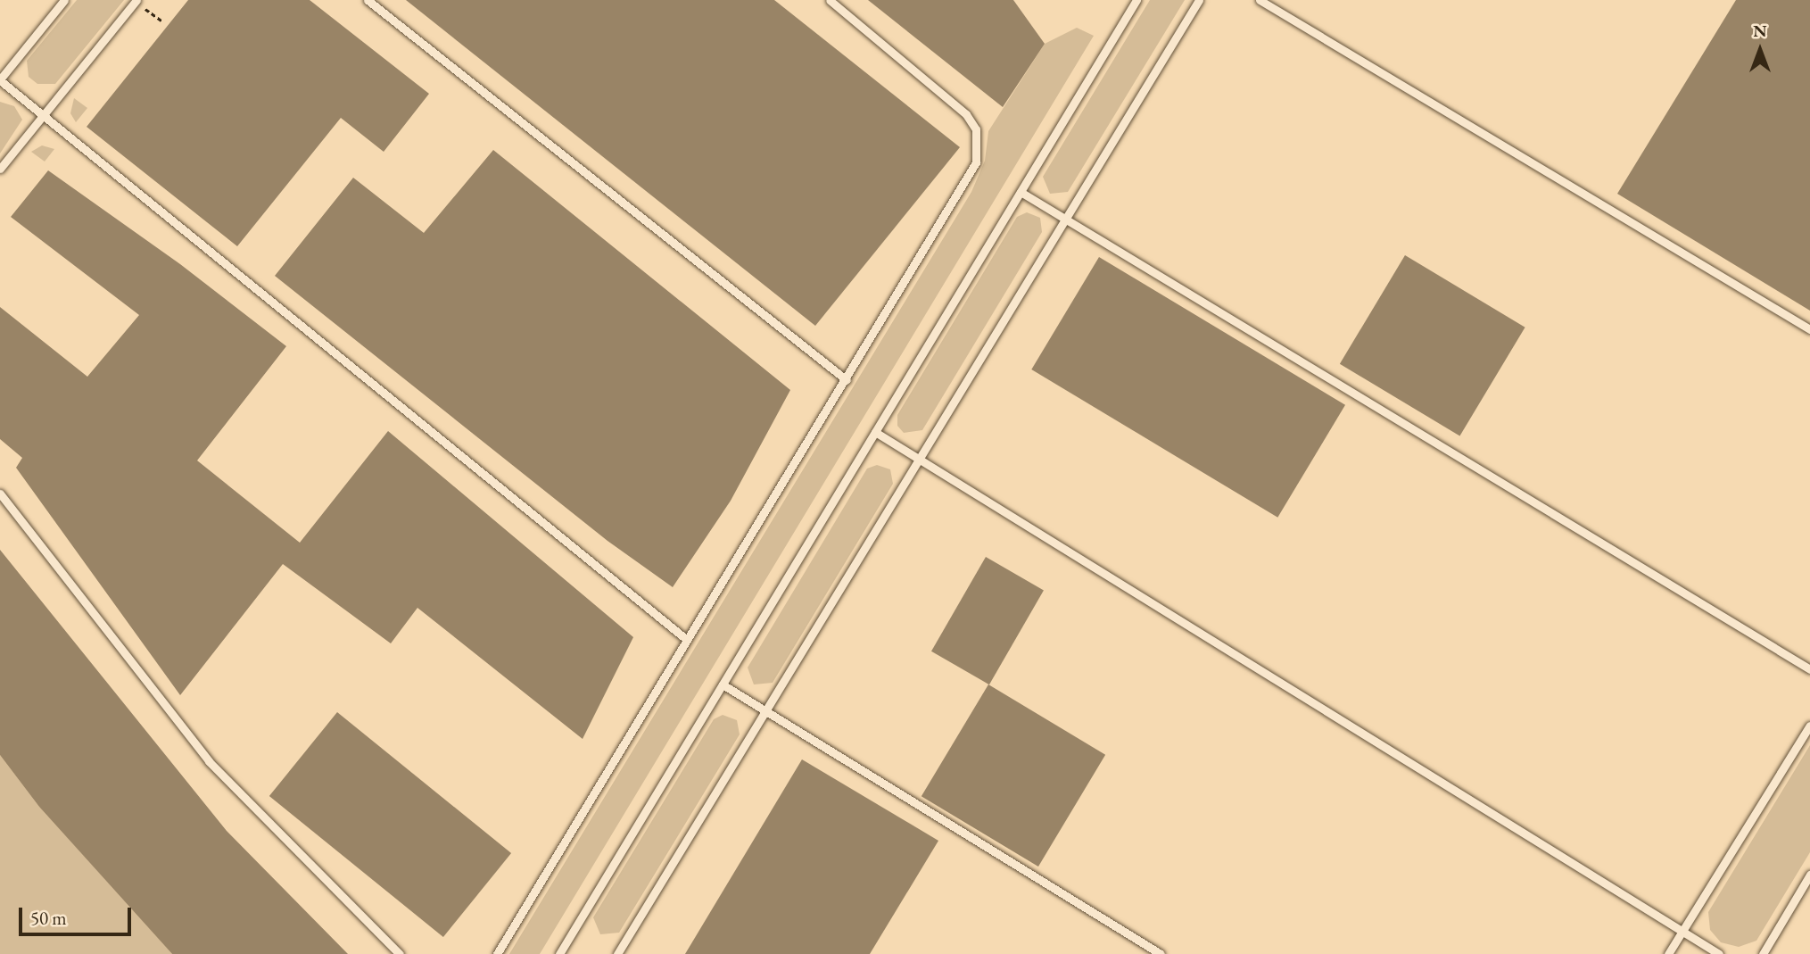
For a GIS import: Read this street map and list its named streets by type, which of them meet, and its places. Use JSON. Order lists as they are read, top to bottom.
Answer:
{
  "scale_bar": "50 m",
  "north": "top"
}
